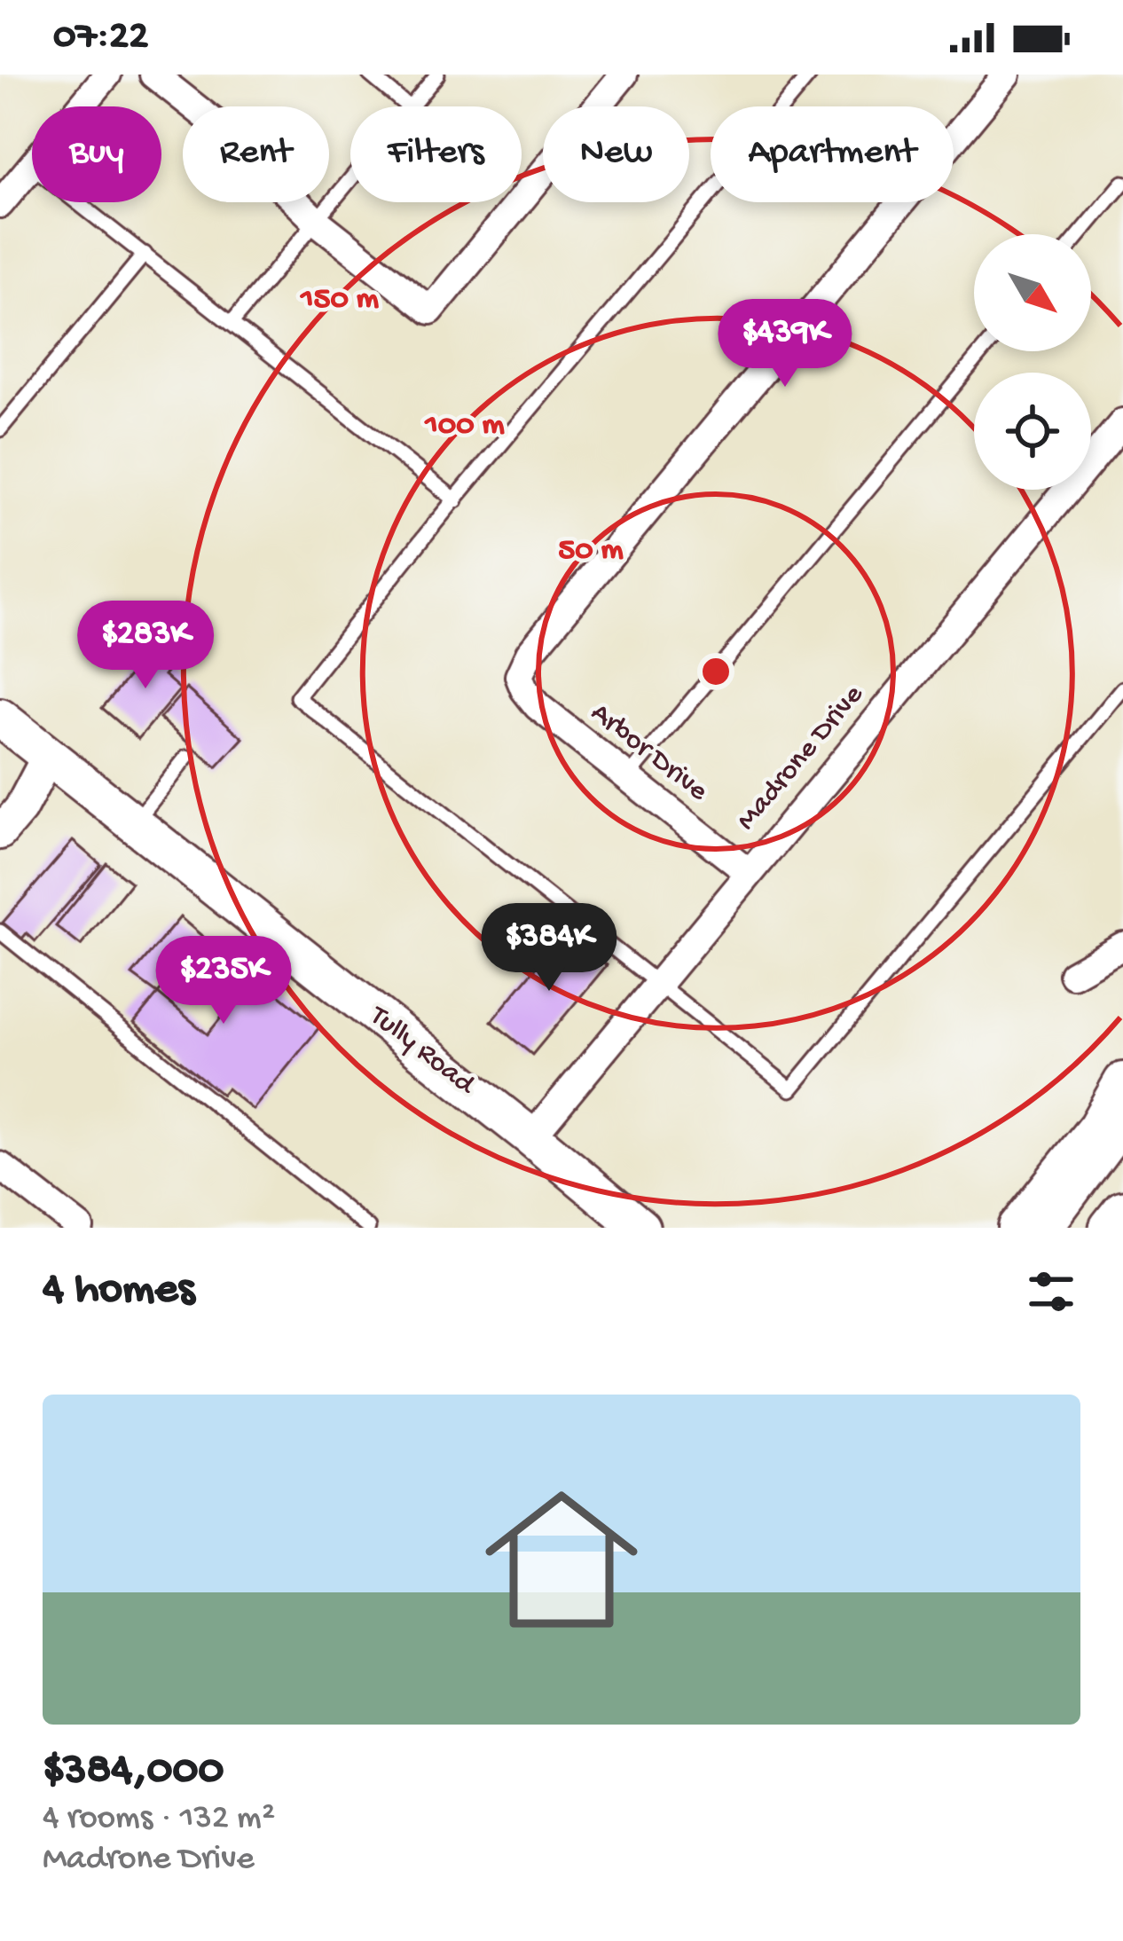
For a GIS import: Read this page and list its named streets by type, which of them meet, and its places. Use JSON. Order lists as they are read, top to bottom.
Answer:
{
  "streets": {
    "main road": ["Tully Road"],
    "street": ["Arbor Drive", "Madrone Drive"]
  },
  "crossings": [
    ["Arbor Drive", "Madrone Drive"],
    ["Madrone Drive", "Tully Road"]
  ],
  "north": "bottom right",
  "page": {
    "status": "07:22",
    "chip": [
      "Buy",
      "Rent",
      "Filters",
      "New",
      "Apartment"
    ],
    "price": [
      "$439K",
      "$283K",
      "$384K",
      "$235K"
    ],
    "heading": "4 homes",
    "list": [
      {
        "name": "$384,000",
        "note": "4 rooms · 132 m² · Madrone Drive"
      }
    ]
  },
  "rings": ["150 m", "100 m", "50 m"]
}
